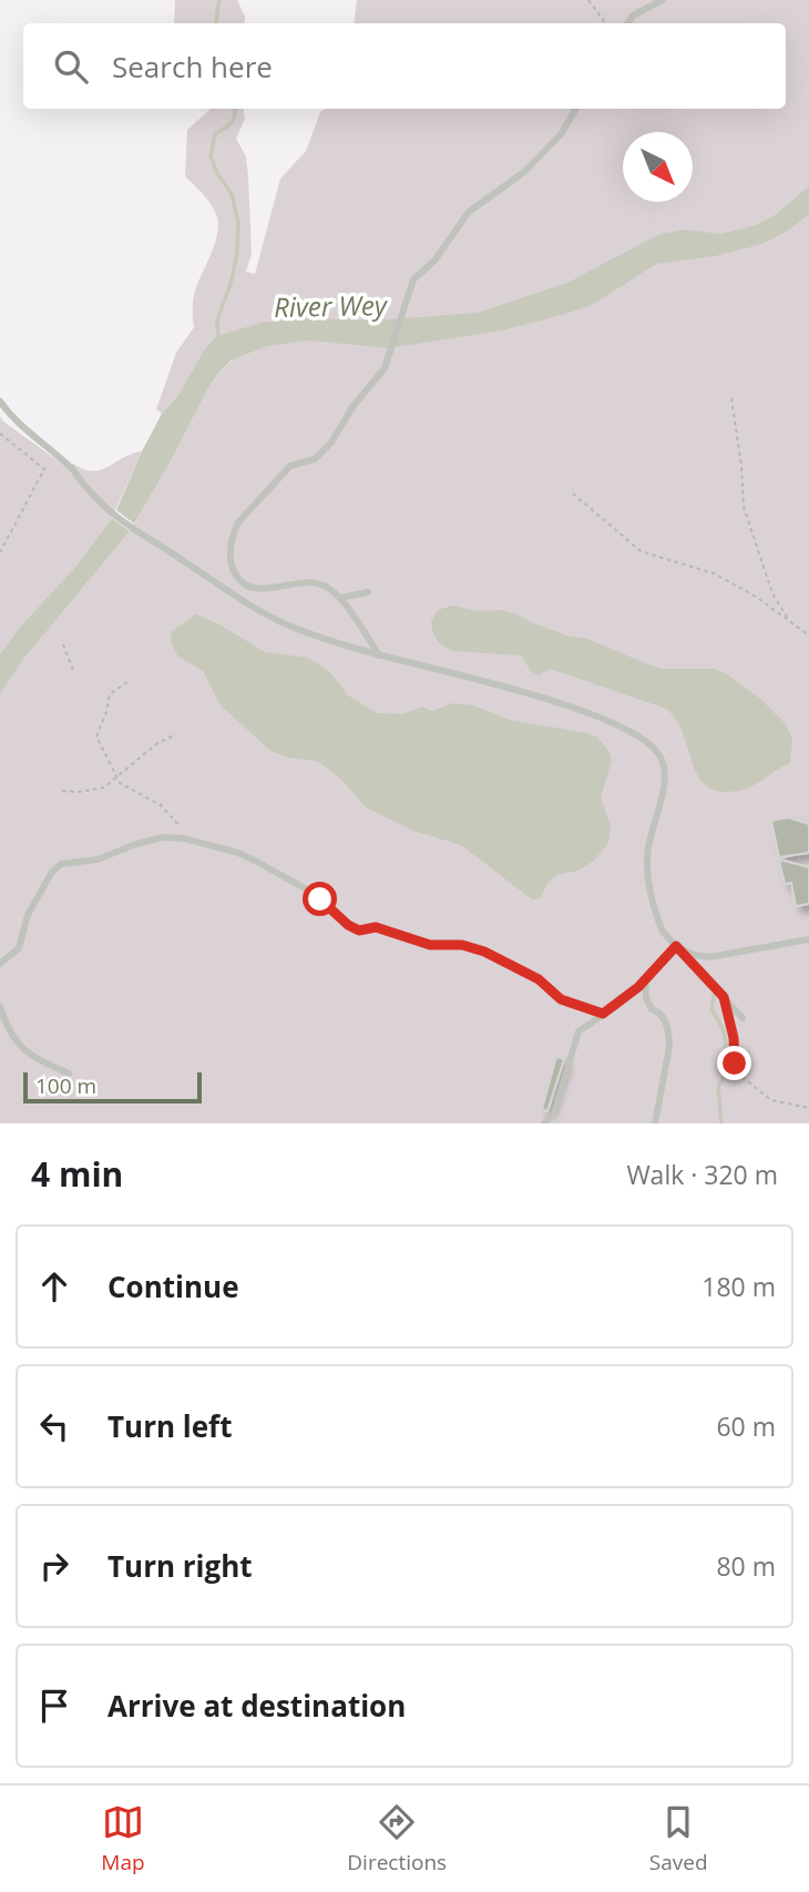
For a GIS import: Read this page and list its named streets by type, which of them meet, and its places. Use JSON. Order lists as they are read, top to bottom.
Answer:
{
  "water": ["River Wey"],
  "scale_bar": "100 m",
  "north": "bottom right",
  "page": {
    "search": "Search here",
    "scale": "100 m",
    "heading": ["4 min", "Walk · 320 m"],
    "list": [
      ["Continue", "180 m"],
      ["Turn left", "60 m"],
      ["Turn right", "80 m"],
      "Arrive at destination"
    ],
    "nav": ["Map", "Directions", "Saved"]
  }
}
